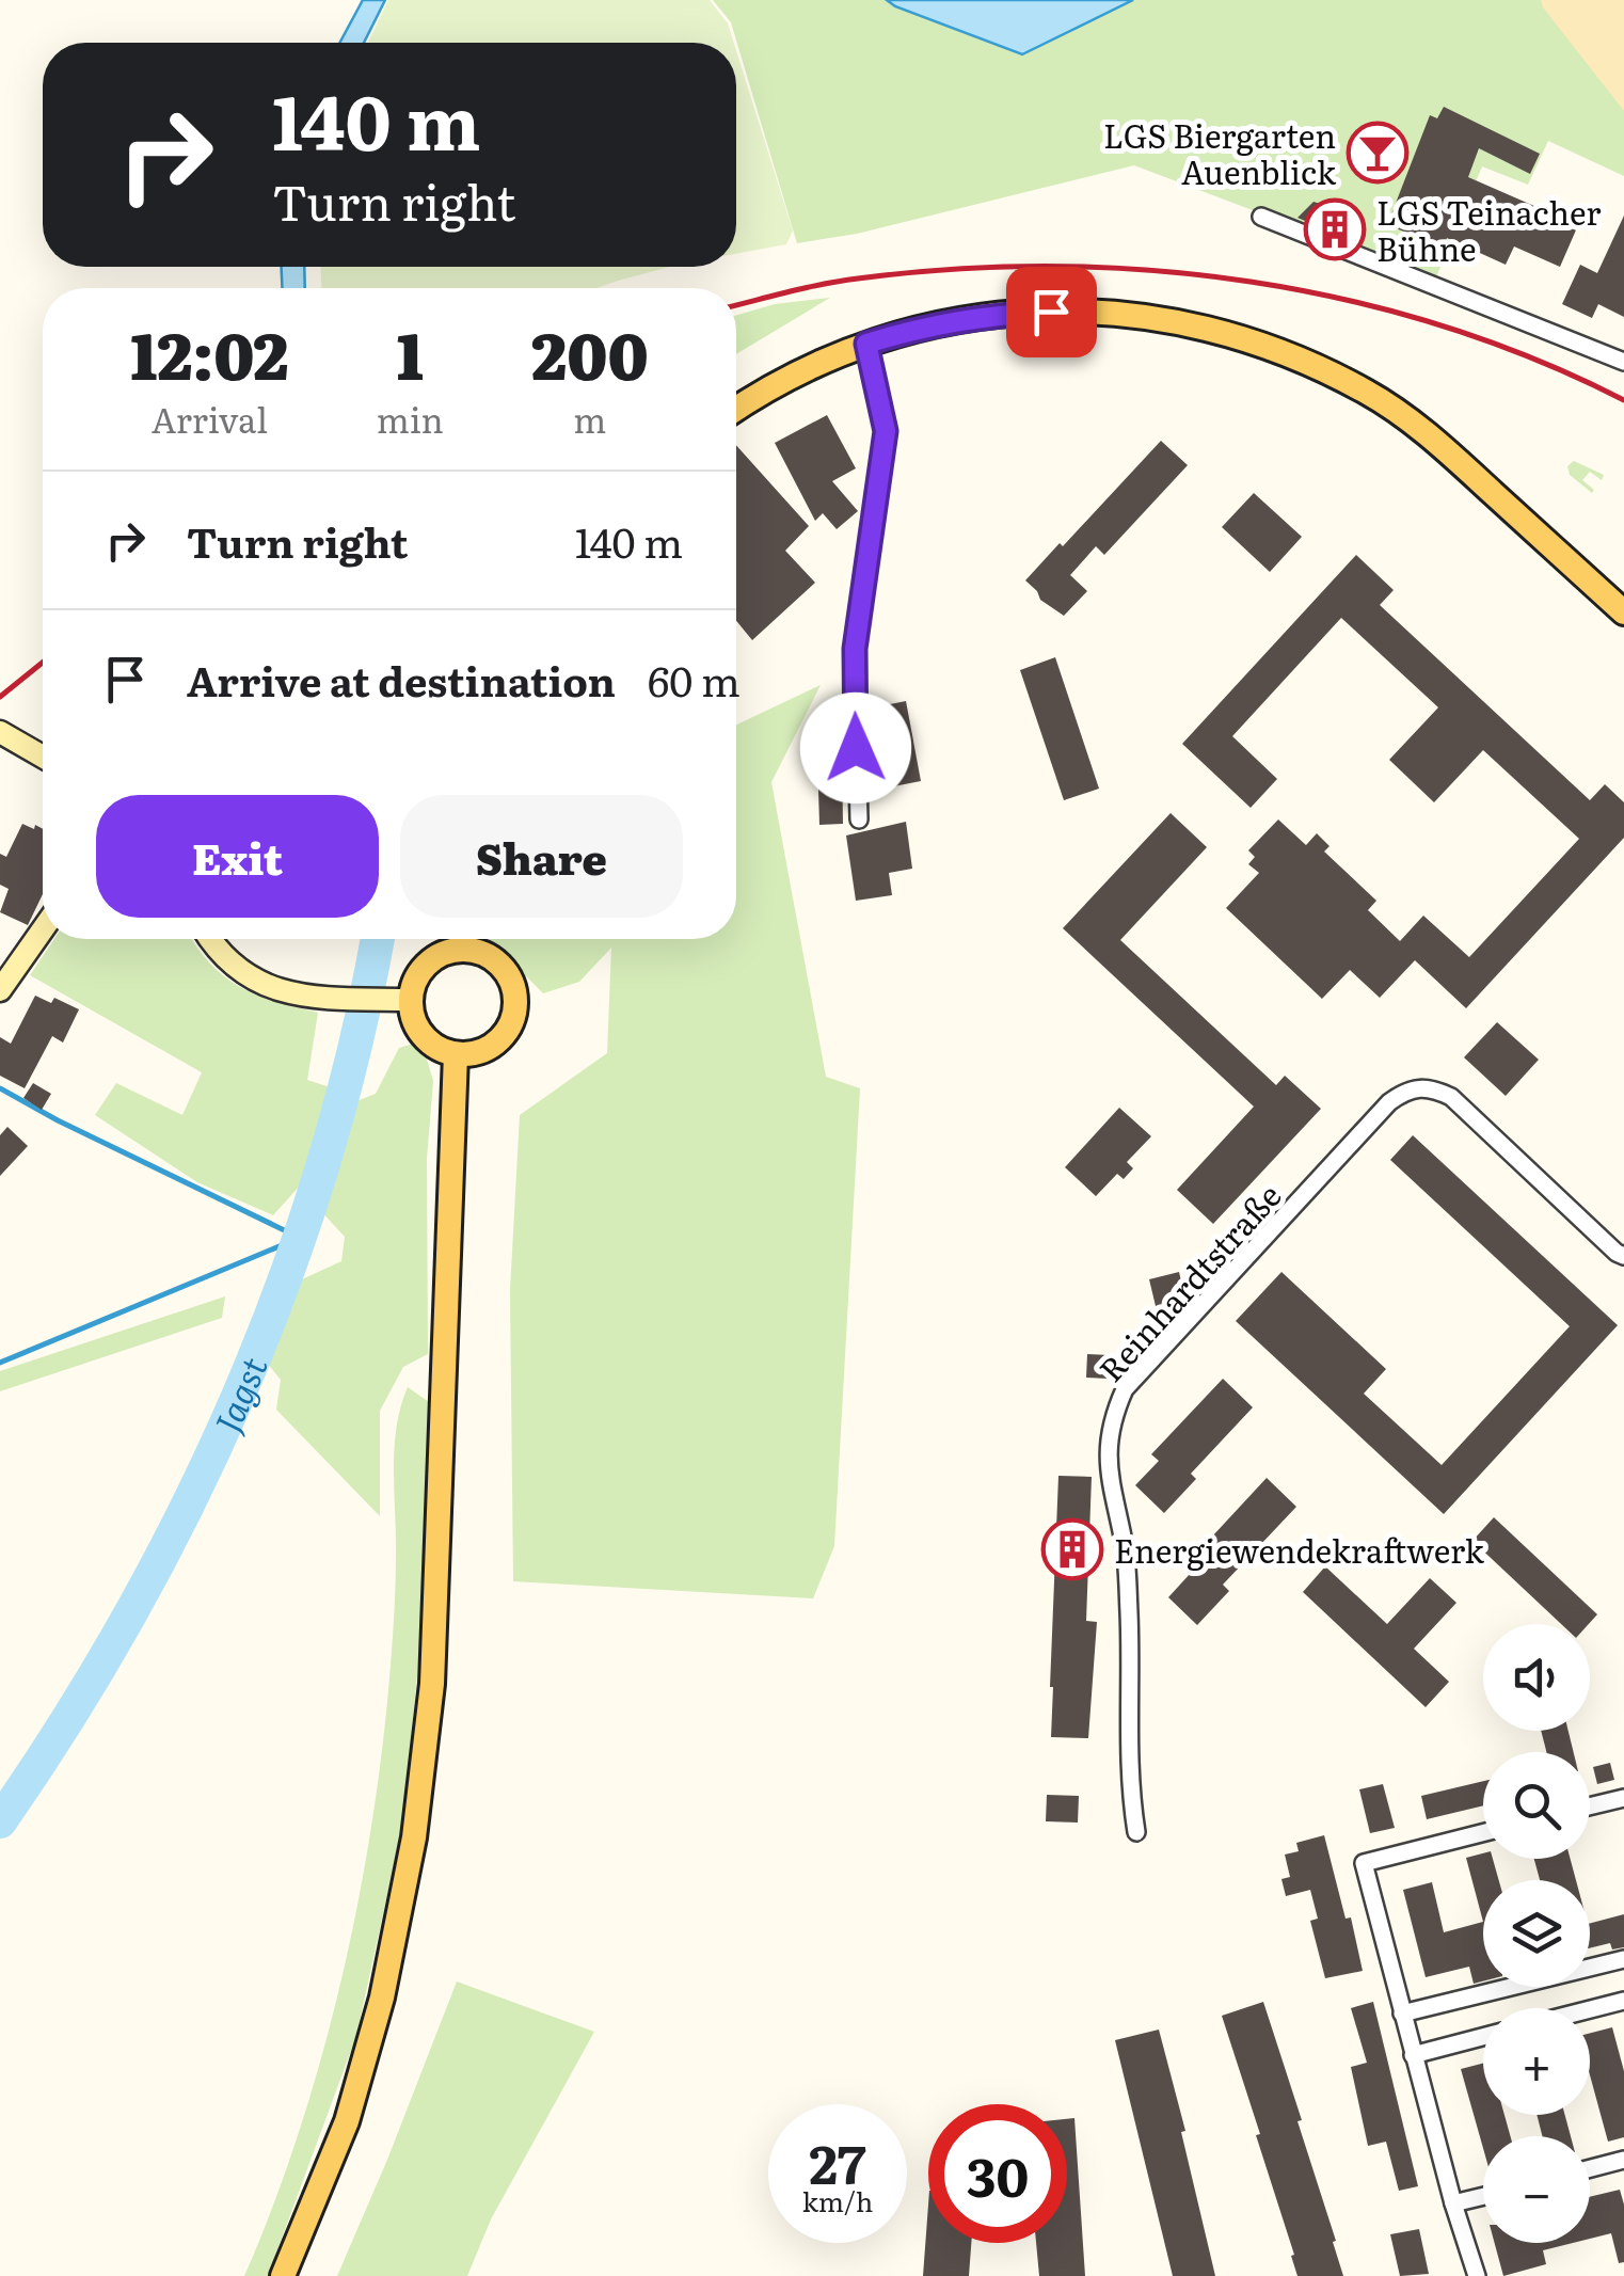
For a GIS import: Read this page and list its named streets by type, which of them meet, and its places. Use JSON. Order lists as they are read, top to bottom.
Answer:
{
  "streets": {
    "street": ["Reinhardtstraße"]
  },
  "water": ["Jagst"],
  "places": {
    "bar": ["LGS Biergarten Auenblick"],
    "building": ["LGS Teinacher Bühne", "Energiewendekraftwerk"]
  },
  "page": {
    "turn": ["140 m", "Turn right"],
    "eta": [
      "12:02",
      "Arrival",
      "1",
      "min",
      "200",
      "m"
    ],
    "list": [
      {
        "name": "Turn right",
        "value": "140 m"
      },
      {
        "name": "Arrive at destination",
        "value": "60 m"
      }
    ],
    "buttons": ["Exit", "Share"],
    "map_buttons": ["+", "−"],
    "speed": "27 km/h",
    "limit": "30"
  }
}
